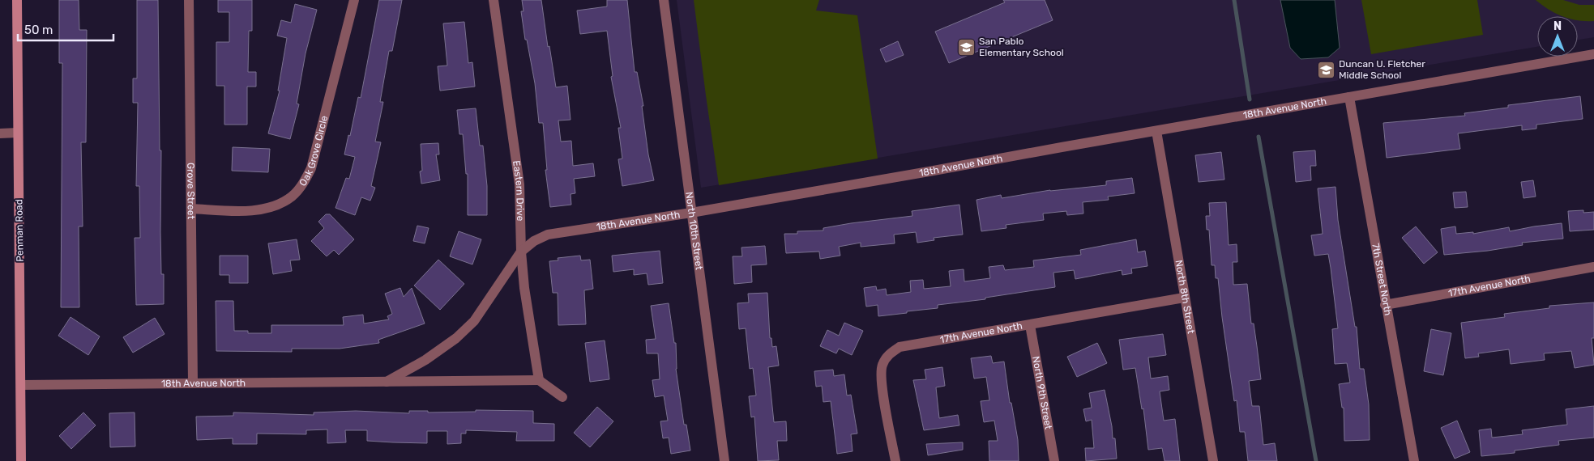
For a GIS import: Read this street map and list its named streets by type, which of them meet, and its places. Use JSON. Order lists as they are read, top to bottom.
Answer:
{
  "streets": {
    "street": [
      "18th Avenue North",
      "Oak Grove Circle",
      "Eastern Drive",
      "Grove Street",
      "Penman Road",
      "North 10th Street",
      "7th Street North",
      "17th Avenue North",
      "North 8th Street",
      "North 9th Street"
    ]
  },
  "crossings": [
    ["18th Avenue North", "Eastern Drive"],
    ["18th Avenue North", "Grove Street"],
    ["18th Avenue North", "Penman Road"],
    ["18th Avenue North", "North 10th Street"],
    ["18th Avenue North", "7th Street North"],
    ["18th Avenue North", "North 8th Street"],
    ["Oak Grove Circle", "Grove Street"],
    ["7th Street North", "17th Avenue North"],
    ["17th Avenue North", "North 8th Street"],
    ["17th Avenue North", "North 9th Street"]
  ],
  "places": {
    "school or university": ["San Pablo Elementary School", "Duncan U. Fletcher Middle School"]
  },
  "scale_bar": "50 m",
  "north": "top"
}
